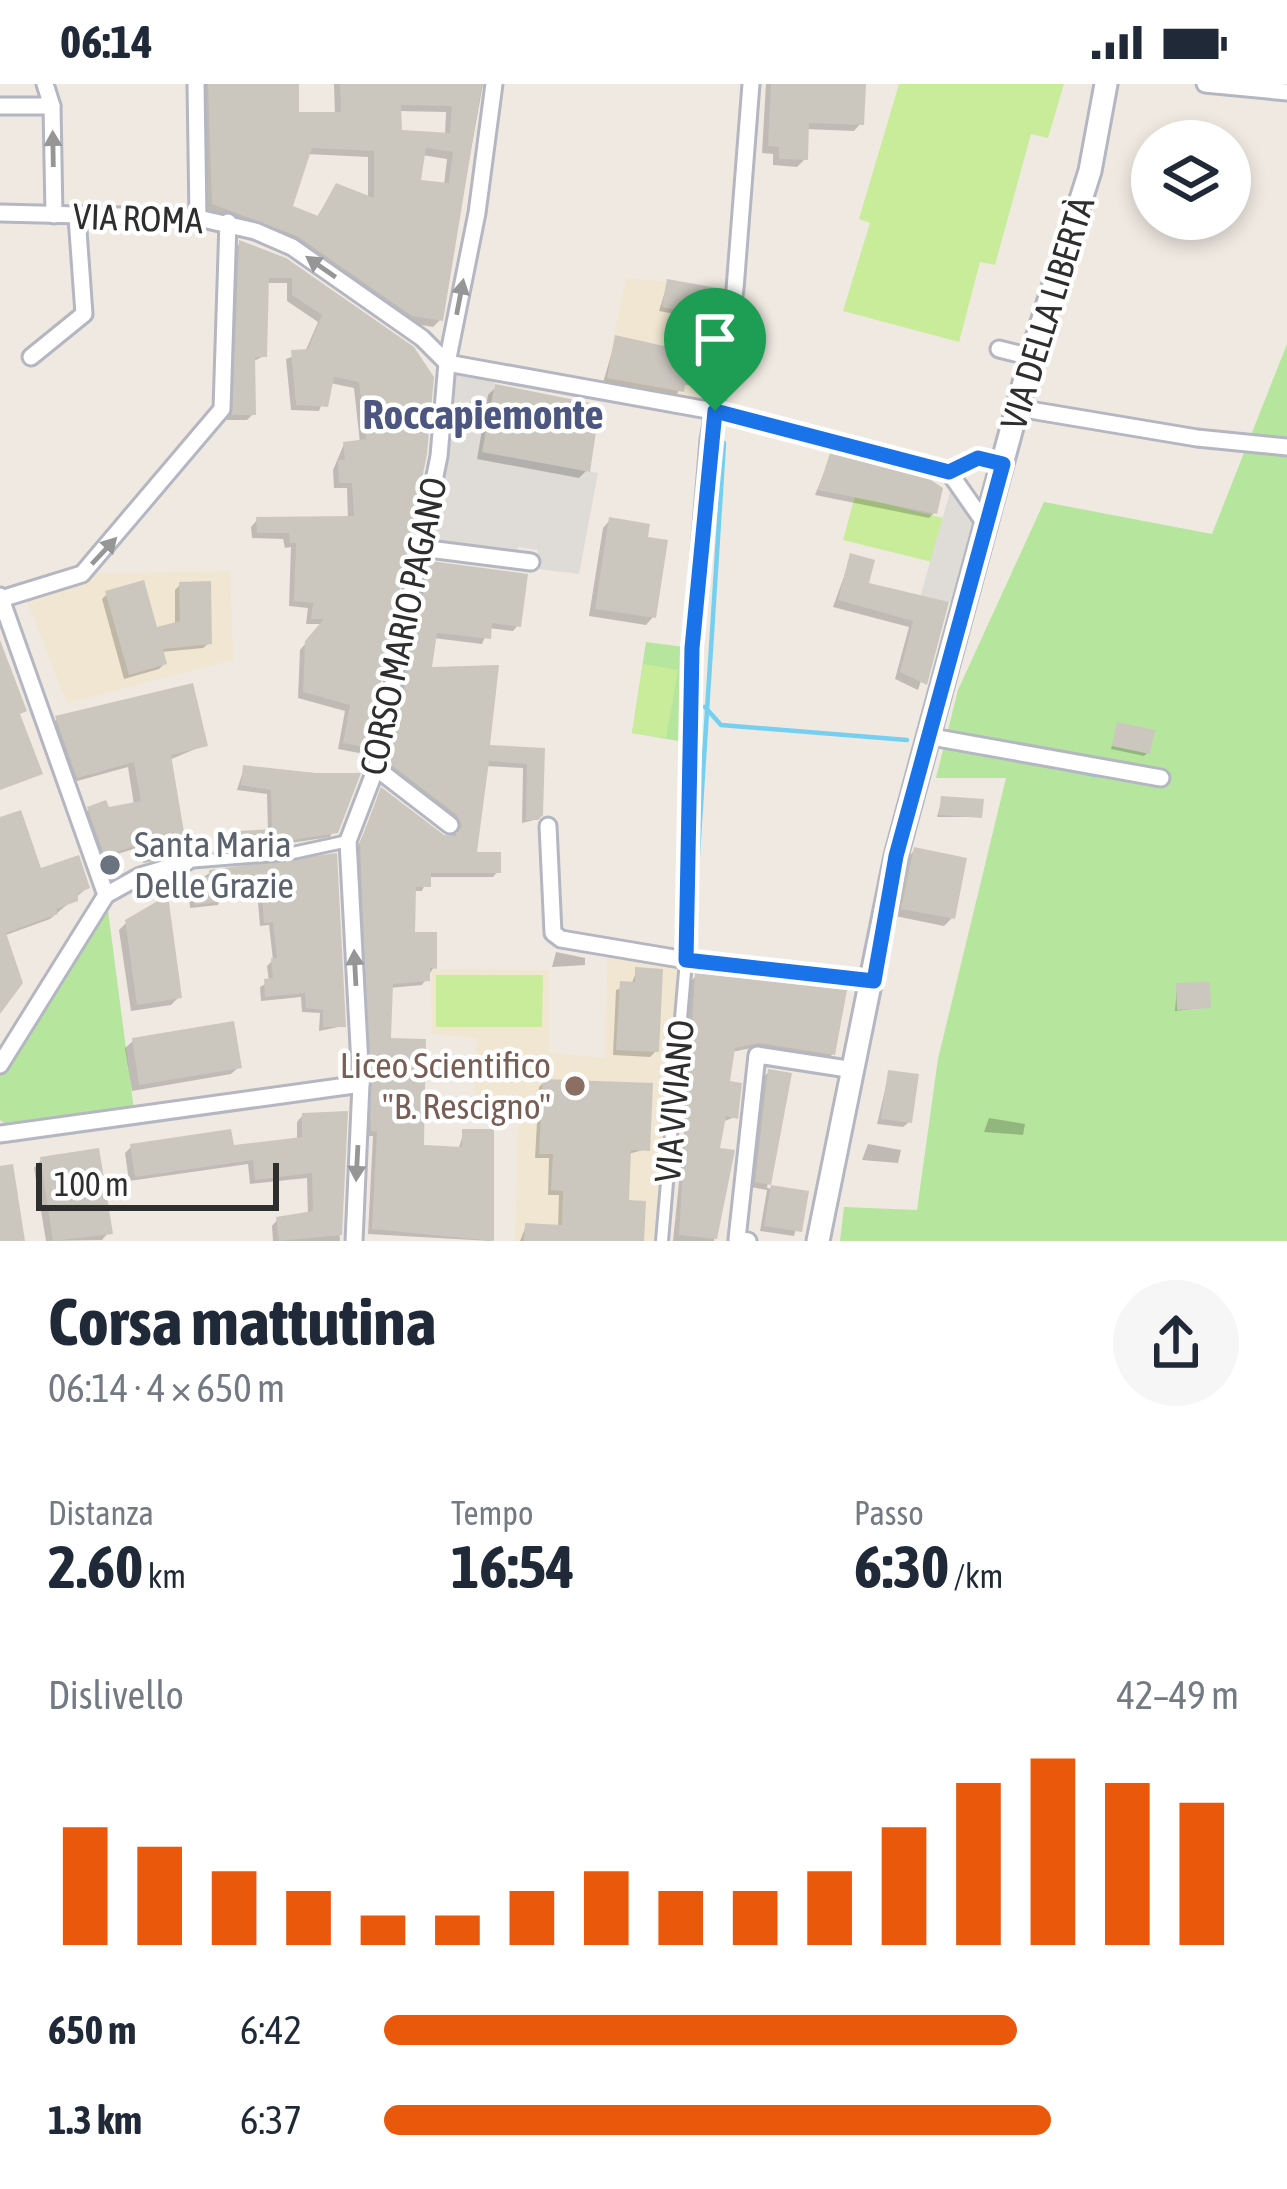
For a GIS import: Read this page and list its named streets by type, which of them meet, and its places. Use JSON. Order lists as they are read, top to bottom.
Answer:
{
  "streets": {
    "main road": ["VIA DELLA LIBERTÀ"],
    "street": ["VIA ROMA", "CORSO MARIO PAGANO", "VIA VIVIANO"]
  },
  "crossings": [
    ["VIA ROMA", "CORSO MARIO PAGANO"]
  ],
  "one_way": ["VIA ROMA"],
  "districts": ["Roccapiemonte"],
  "places": ["Santa Maria Delle Grazie", "Liceo Scientifico \"B. Rescigno\""],
  "scale_bar": "100 m",
  "page": {
    "status": "06:14",
    "scale": "100 m",
    "heading": ["Corsa mattutina", "06:14 · 4 × 650 m"],
    "stats": [
      ["Distanza", "2.60 km"],
      ["Tempo", "16:54"],
      ["Passo", "6:30 /km"]
    ],
    "chart": ["Dislivello", "42–49 m"],
    "list": [
      {
        "name": "650 m",
        "note": "6:42"
      },
      {
        "name": "1.3 km",
        "note": "6:37"
      }
    ]
  }
}
